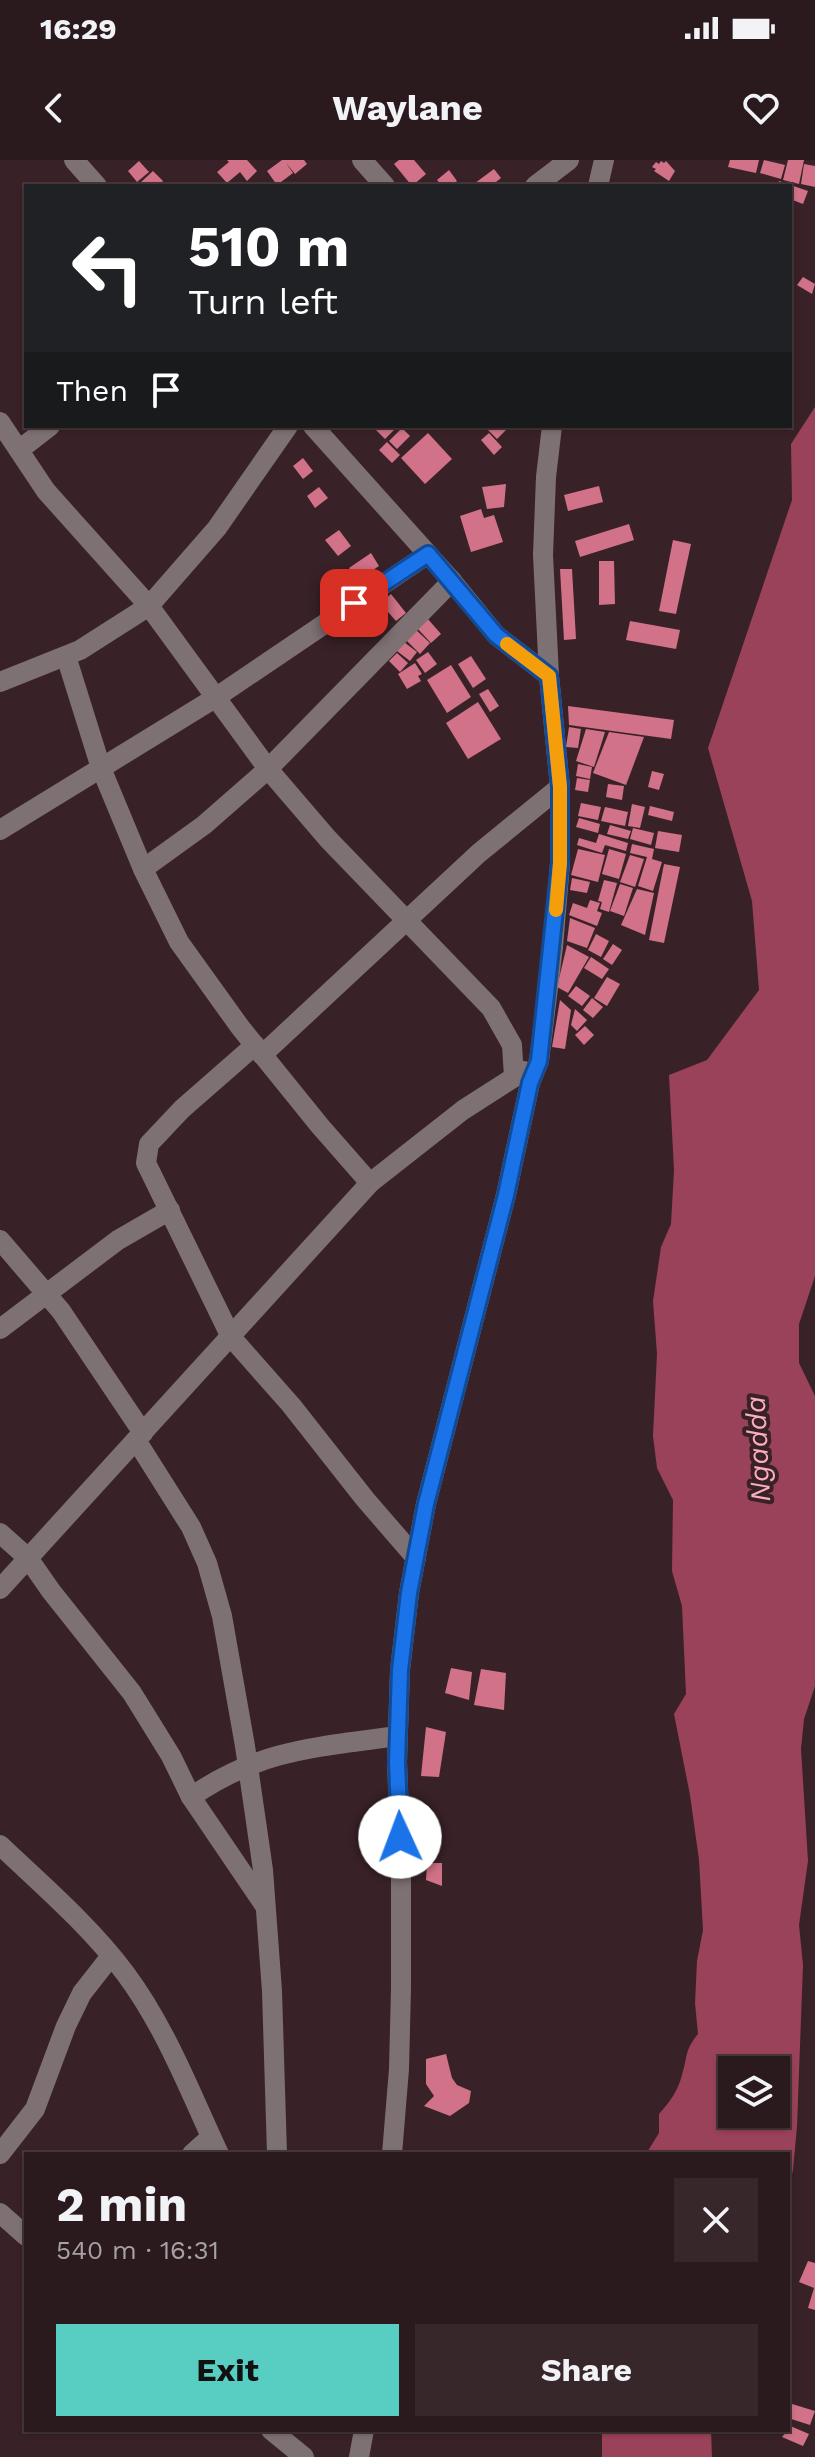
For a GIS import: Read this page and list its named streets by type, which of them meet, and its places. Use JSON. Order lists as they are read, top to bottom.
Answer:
{
  "water": ["Ngadda"],
  "page": {
    "status": "16:29",
    "header": "Waylane",
    "turn": ["510 m", "Turn left"],
    "then": "Then",
    "heading": ["2 min", "540 m · 16:31"],
    "buttons": ["Exit", "Share"]
  }
}
